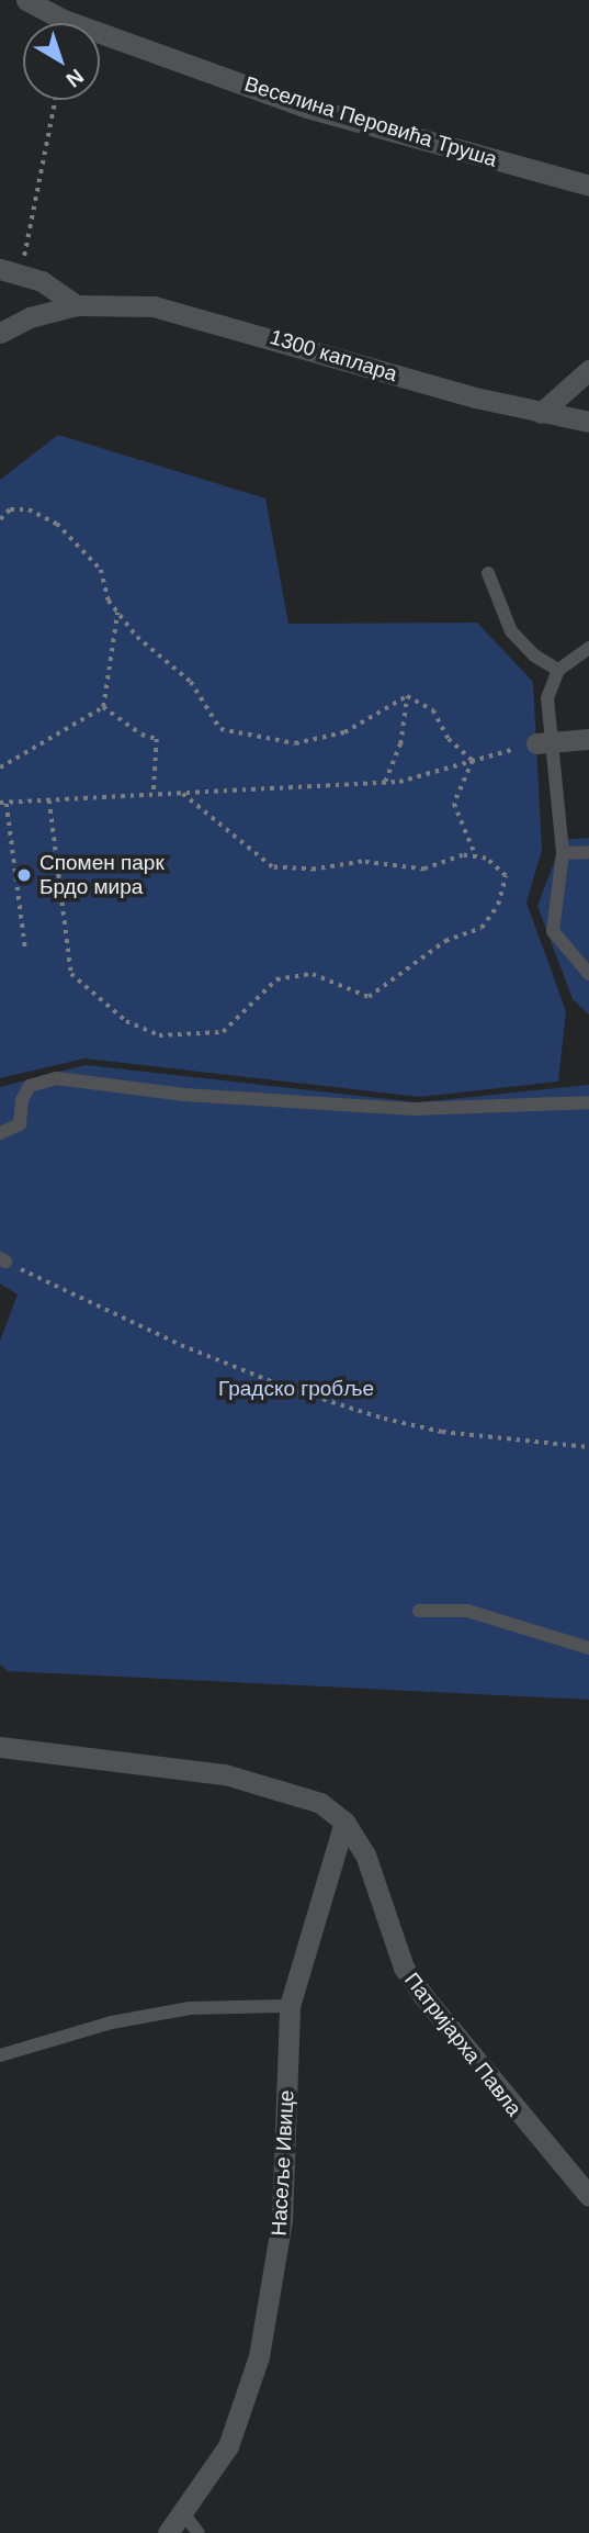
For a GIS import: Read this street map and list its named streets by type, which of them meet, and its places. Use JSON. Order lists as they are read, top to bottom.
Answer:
{
  "streets": {
    "street": [
      "Веселина Перовића Труша",
      "1300 каплара",
      "Патријарха Павла",
      "Насеље Ивице"
    ]
  },
  "crossings": [
    ["Патријарха Павла", "Насеље Ивице"]
  ],
  "parks": ["Градско гробље"],
  "places": ["Спомен парк Брдо мира"],
  "north": "bottom right"
}
